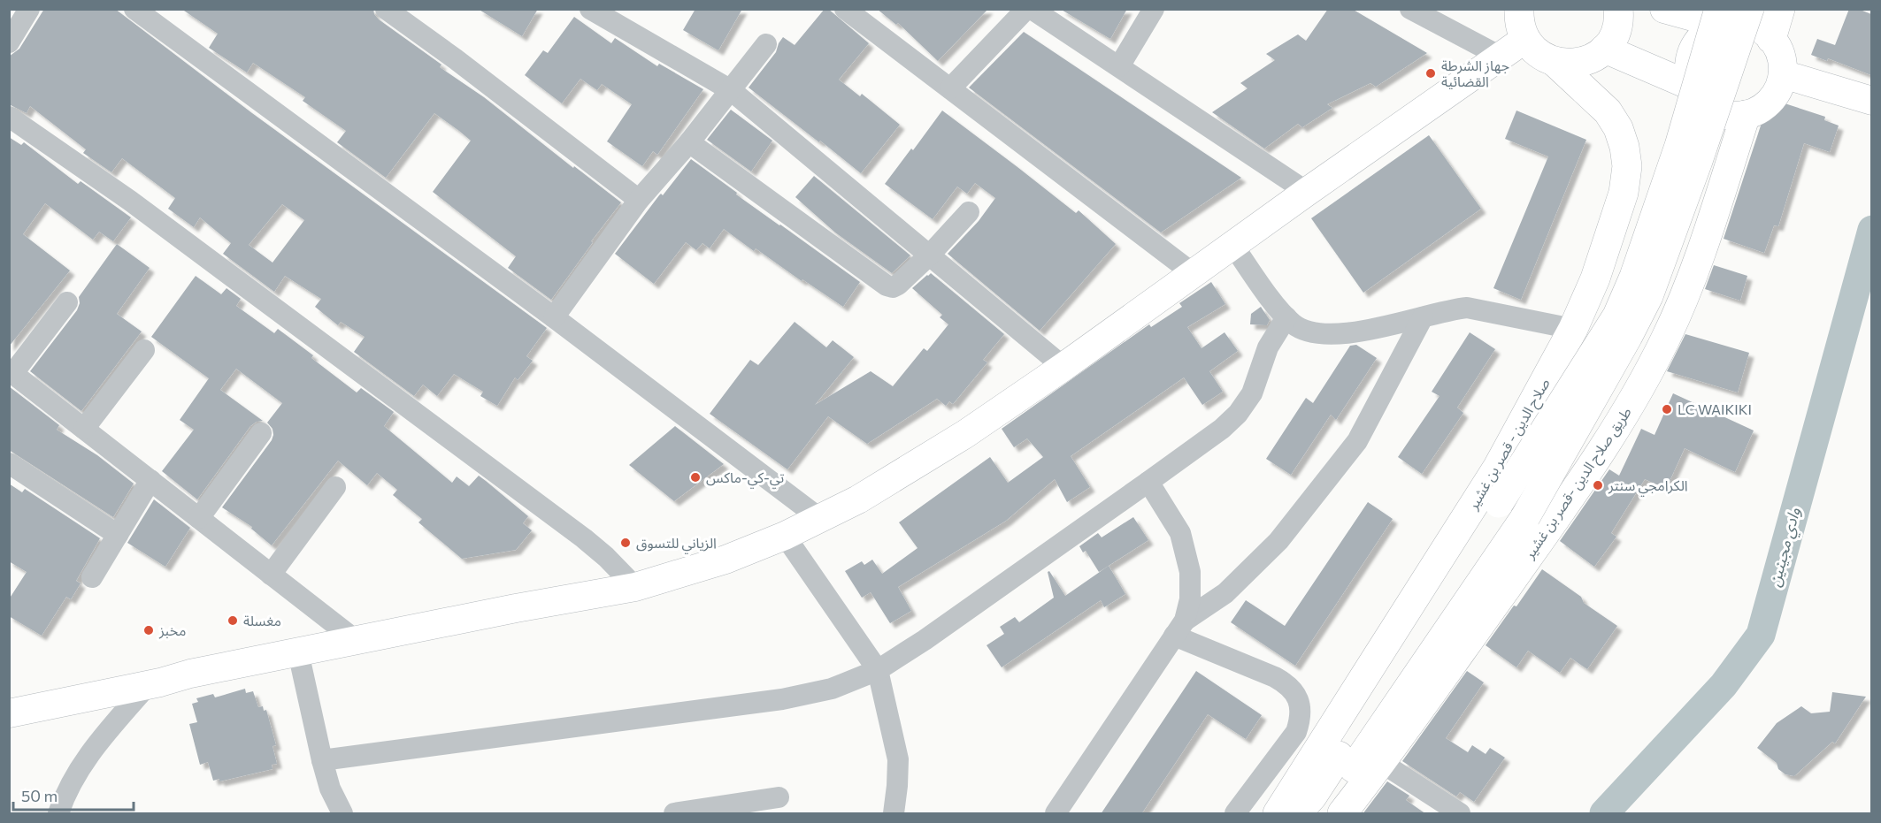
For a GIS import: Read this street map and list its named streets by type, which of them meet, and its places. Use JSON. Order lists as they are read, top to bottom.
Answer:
{
  "streets": {
    "highway": ["صلاح الدين - قصر بن غشير", "طريق صلاح الدين -قصر بن غشير"]
  },
  "water": ["وادي مجينين"],
  "places": [
    "جهاز الشرطة القضائية",
    "LC WAIKIKI",
    "تي-كي-ماكس",
    "الكرامجي سنتر",
    "الزياني للتسوق",
    "مغسلة",
    "مخبز"
  ],
  "scale_bar": "50 m"
}
